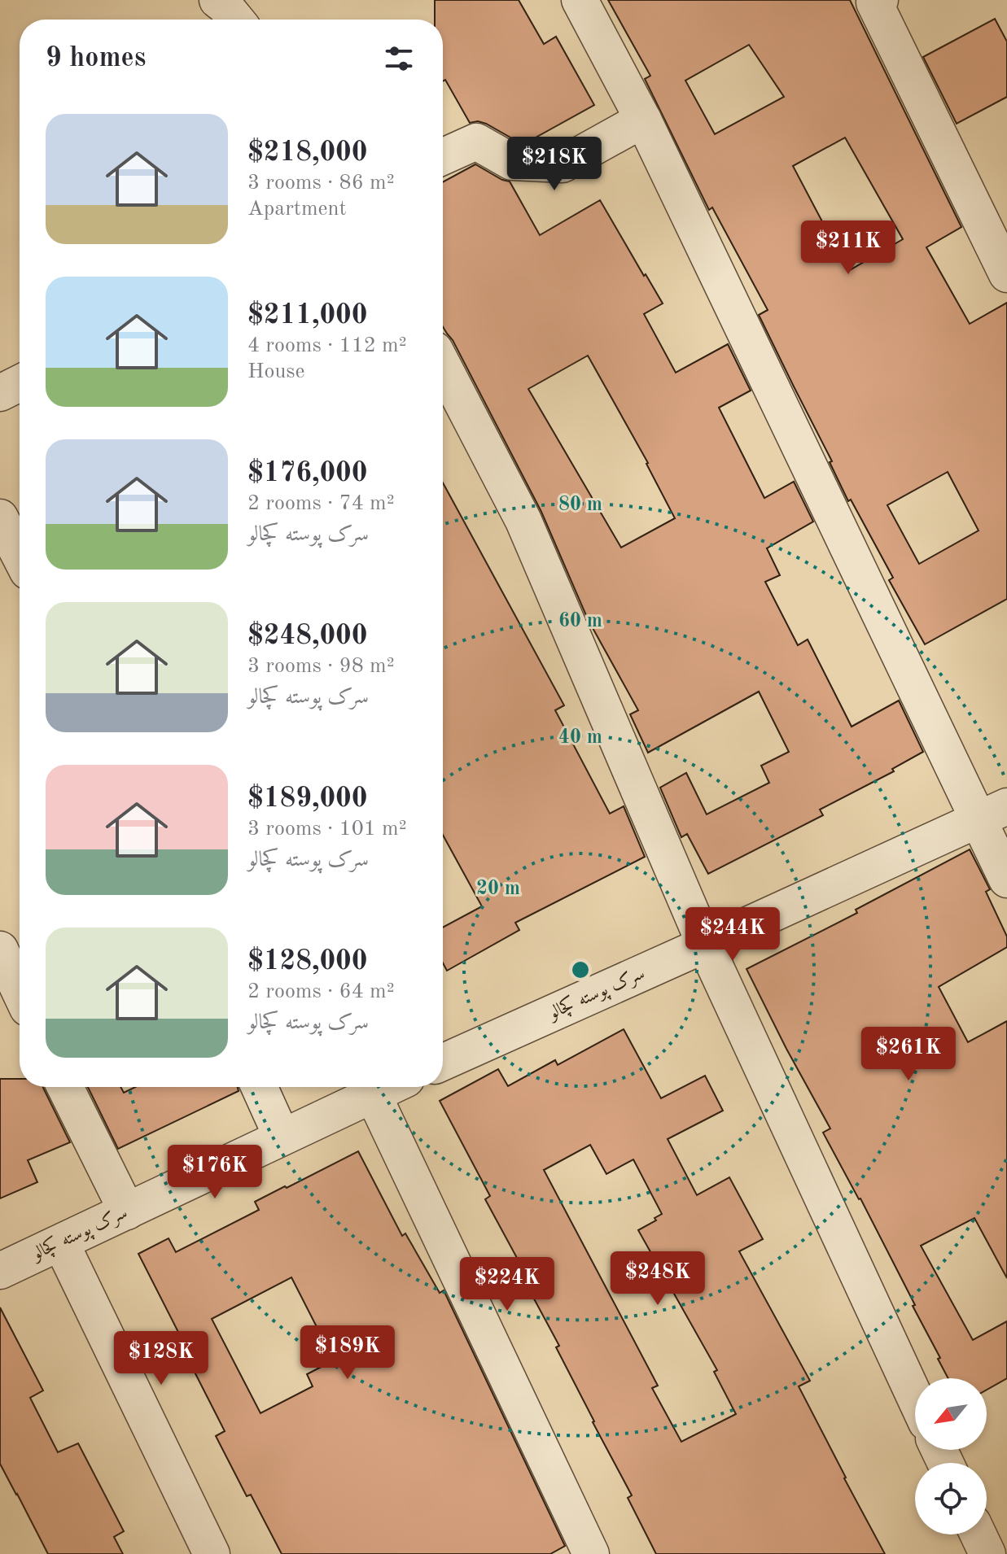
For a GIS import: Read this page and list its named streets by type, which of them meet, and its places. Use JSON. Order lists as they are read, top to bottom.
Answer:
{
  "streets": {
    "street": ["سرک پوسته کچالو"]
  },
  "north": "bottom left",
  "page": {
    "heading": "9 homes",
    "list": [
      {
        "name": "$218,000",
        "note": "3 rooms · 86 m² · Apartment"
      },
      {
        "name": "$211,000",
        "note": "4 rooms · 112 m² · House"
      },
      {
        "name": "$176,000",
        "note": "2 rooms · 74 m² · سرک پوسته کچالو"
      },
      {
        "name": "$248,000",
        "note": "3 rooms · 98 m² · سرک پوسته کچالو"
      },
      {
        "name": "$189,000",
        "note": "3 rooms · 101 m² · سرک پوسته کچالو"
      },
      {
        "name": "$128,000",
        "note": "2 rooms · 64 m² · سرک پوسته کچالو"
      }
    ],
    "price": [
      "$218K",
      "$211K",
      "$244K",
      "$261K",
      "$176K",
      "$248K",
      "$224K",
      "$189K",
      "$128K"
    ]
  },
  "rings": [
    "80 m",
    "60 m",
    "40 m",
    "20 m"
  ]
}
